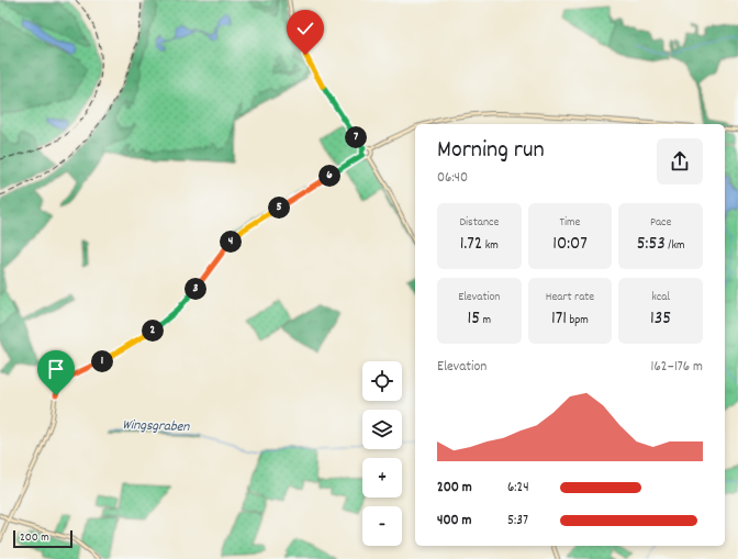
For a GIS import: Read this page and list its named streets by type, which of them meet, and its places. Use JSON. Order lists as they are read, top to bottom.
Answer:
{
  "water": ["Wingsgraben"],
  "scale_bar": "200 m",
  "page": {
    "heading": ["Morning run", "06:40"],
    "pins": [
      "7",
      "6",
      "5",
      "4",
      "3",
      "2",
      "1"
    ],
    "stats": [
      ["Distance", "1.72 km"],
      ["Time", "10:07"],
      ["Pace", "5:53 /km"],
      ["Elevation", "15 m"],
      ["Heart rate", "171 bpm"],
      ["kcal", "135"]
    ],
    "chart": ["Elevation", "162–176 m"],
    "map_buttons": ["+", "−"],
    "list": [
      {
        "name": "200 m",
        "note": "6:24"
      },
      {
        "name": "400 m",
        "note": "5:37"
      }
    ],
    "scale": "200 m"
  }
}
